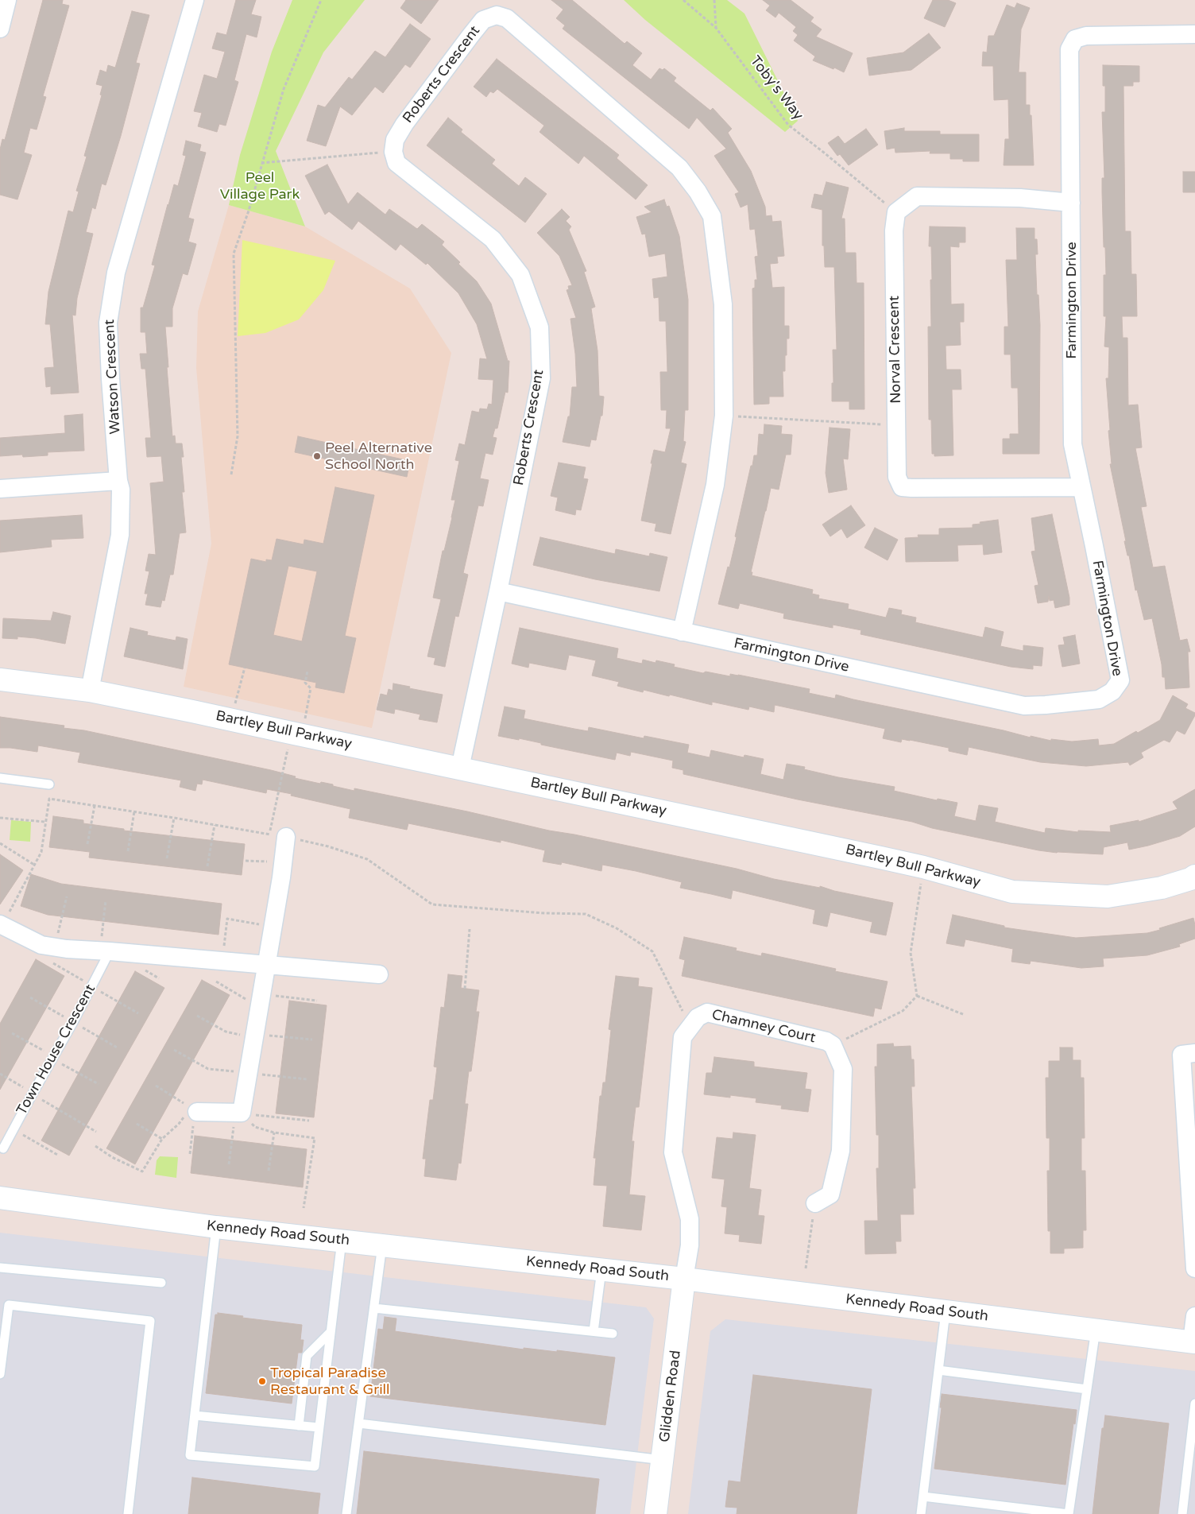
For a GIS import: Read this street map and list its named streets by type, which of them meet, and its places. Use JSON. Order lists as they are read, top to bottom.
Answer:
{
  "streets": {
    "street": [
      "Roberts Crescent",
      "Farmington Drive",
      "Norval Crescent",
      "Watson Crescent",
      "Bartley Bull Parkway",
      "Chamney Court",
      "Kennedy Road South",
      "Glidden Road"
    ],
    "lane": ["Town House Crescent"],
    "path": ["Toby's Way"]
  },
  "crossings": [
    ["Roberts Crescent", "Farmington Drive"],
    ["Roberts Crescent", "Bartley Bull Parkway"],
    ["Toby's Way", "Norval Crescent"],
    ["Farmington Drive", "Norval Crescent"],
    ["Watson Crescent", "Bartley Bull Parkway"],
    ["Chamney Court", "Kennedy Road South"],
    ["Chamney Court", "Glidden Road"],
    ["Kennedy Road South", "Glidden Road"]
  ],
  "parks": ["Peel Village Park"],
  "places": ["Peel Alternative School North", "Tropical Paradise Restaurant & Grill"]
}
